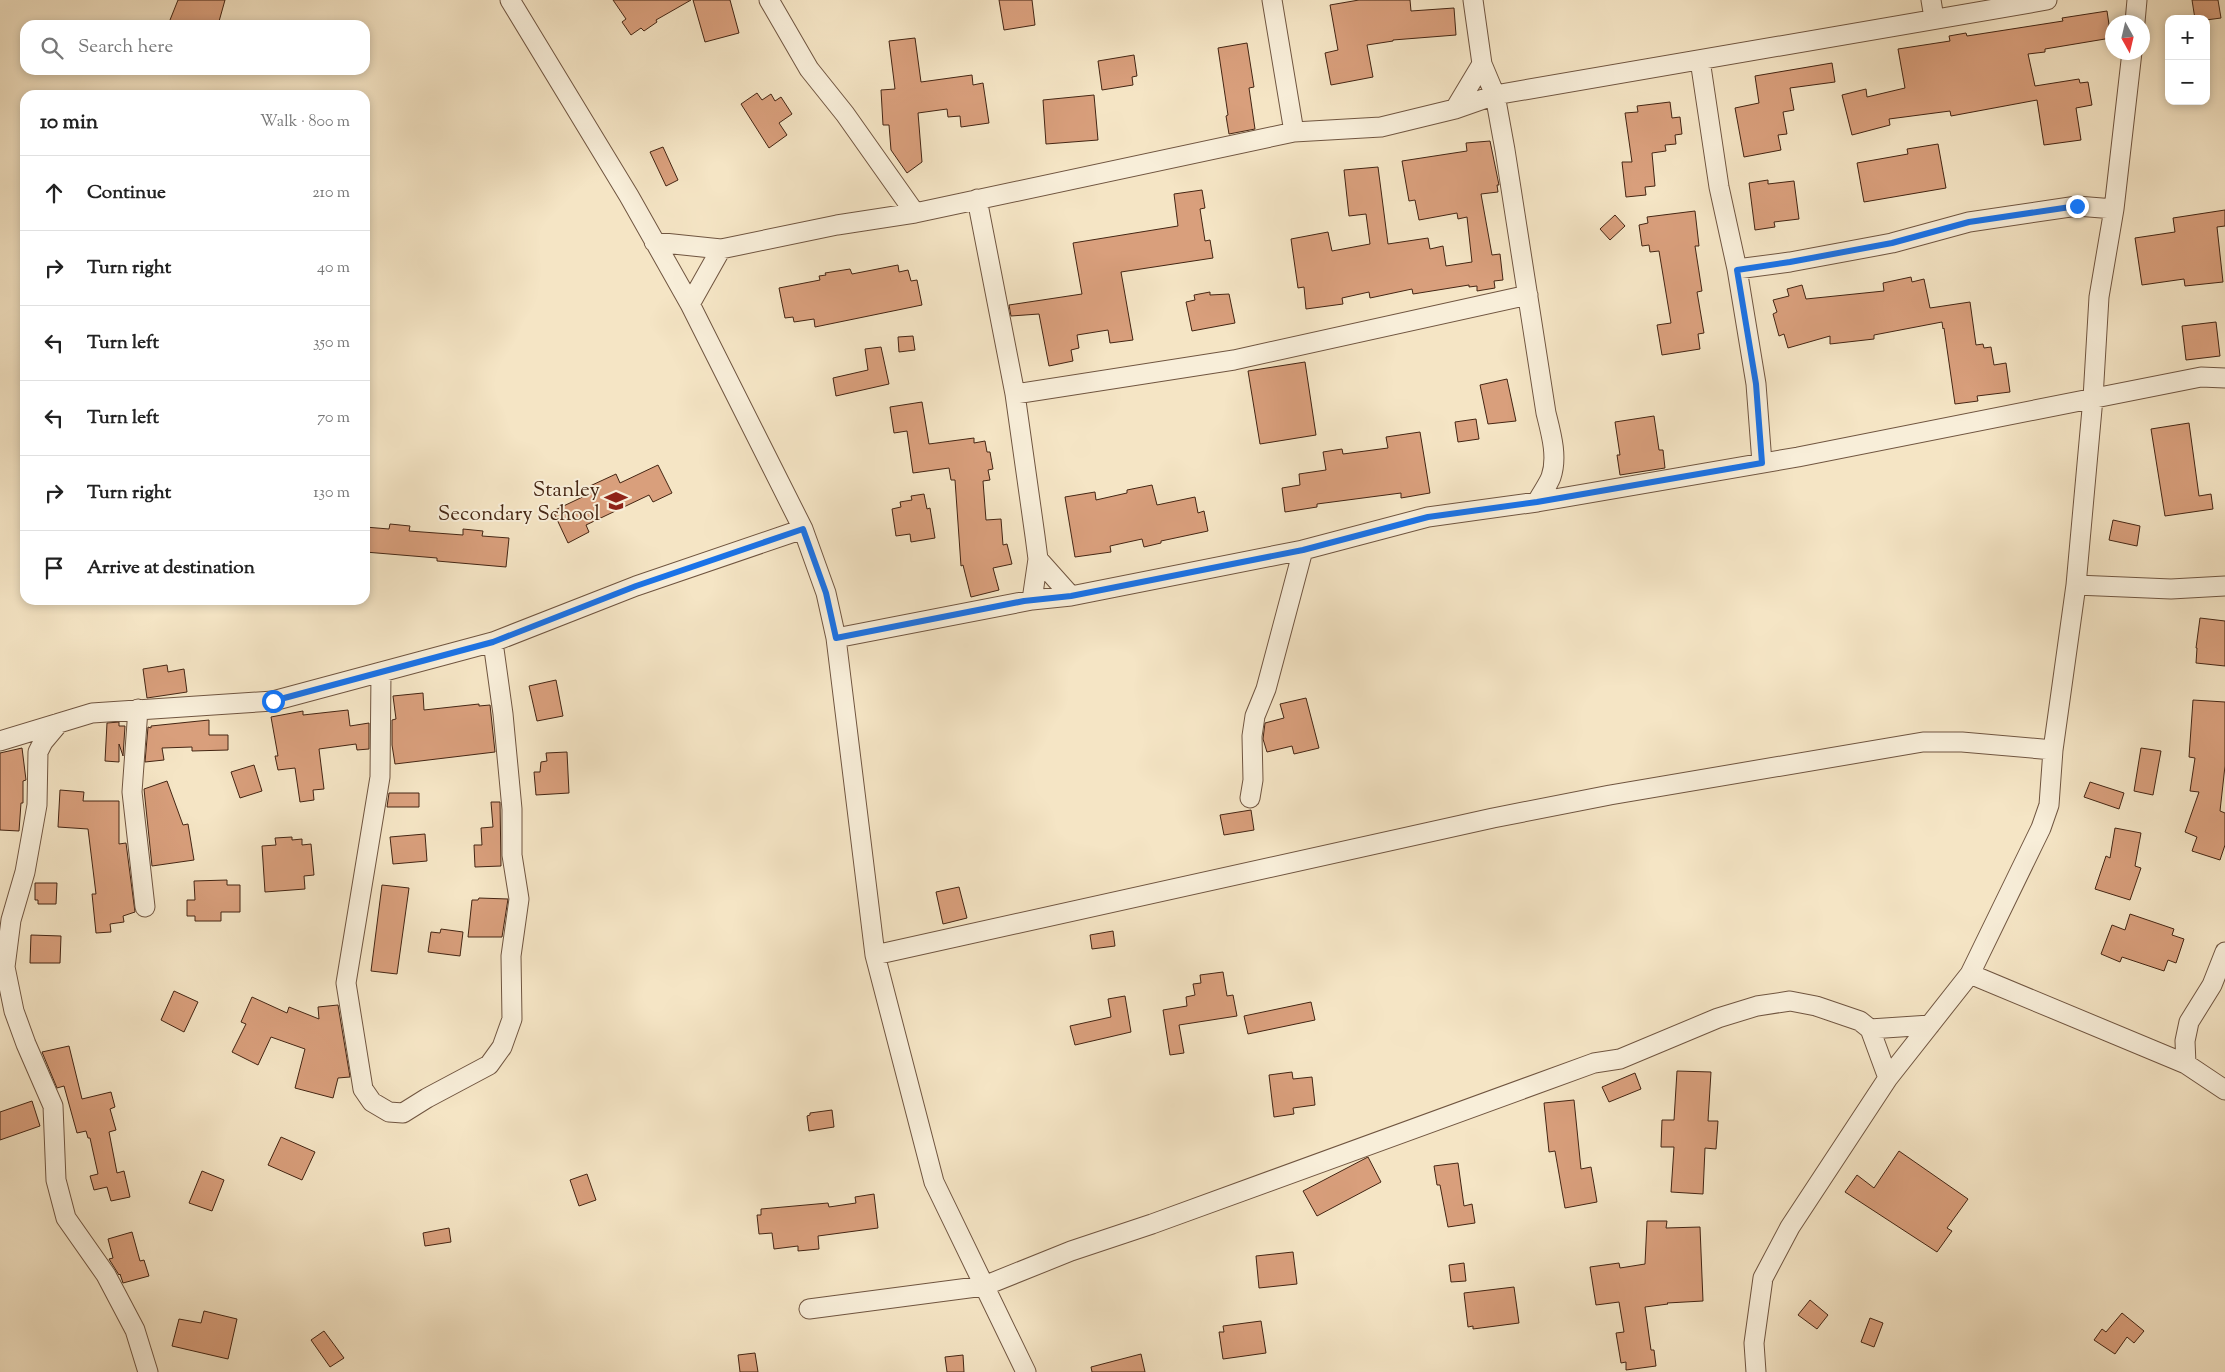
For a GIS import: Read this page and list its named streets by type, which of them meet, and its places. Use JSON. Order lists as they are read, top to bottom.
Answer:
{
  "places": {
    "school or university": ["Stanley Secondary School"]
  },
  "north": "bottom",
  "page": {
    "map_buttons": ["+", "−"],
    "search": "Search here",
    "heading": ["10 min", "Walk · 800 m"],
    "list": [
      ["Continue", "210 m"],
      ["Turn right", "40 m"],
      ["Turn left", "350 m"],
      ["Turn left", "70 m"],
      ["Turn right", "130 m"],
      "Arrive at destination"
    ]
  }
}
